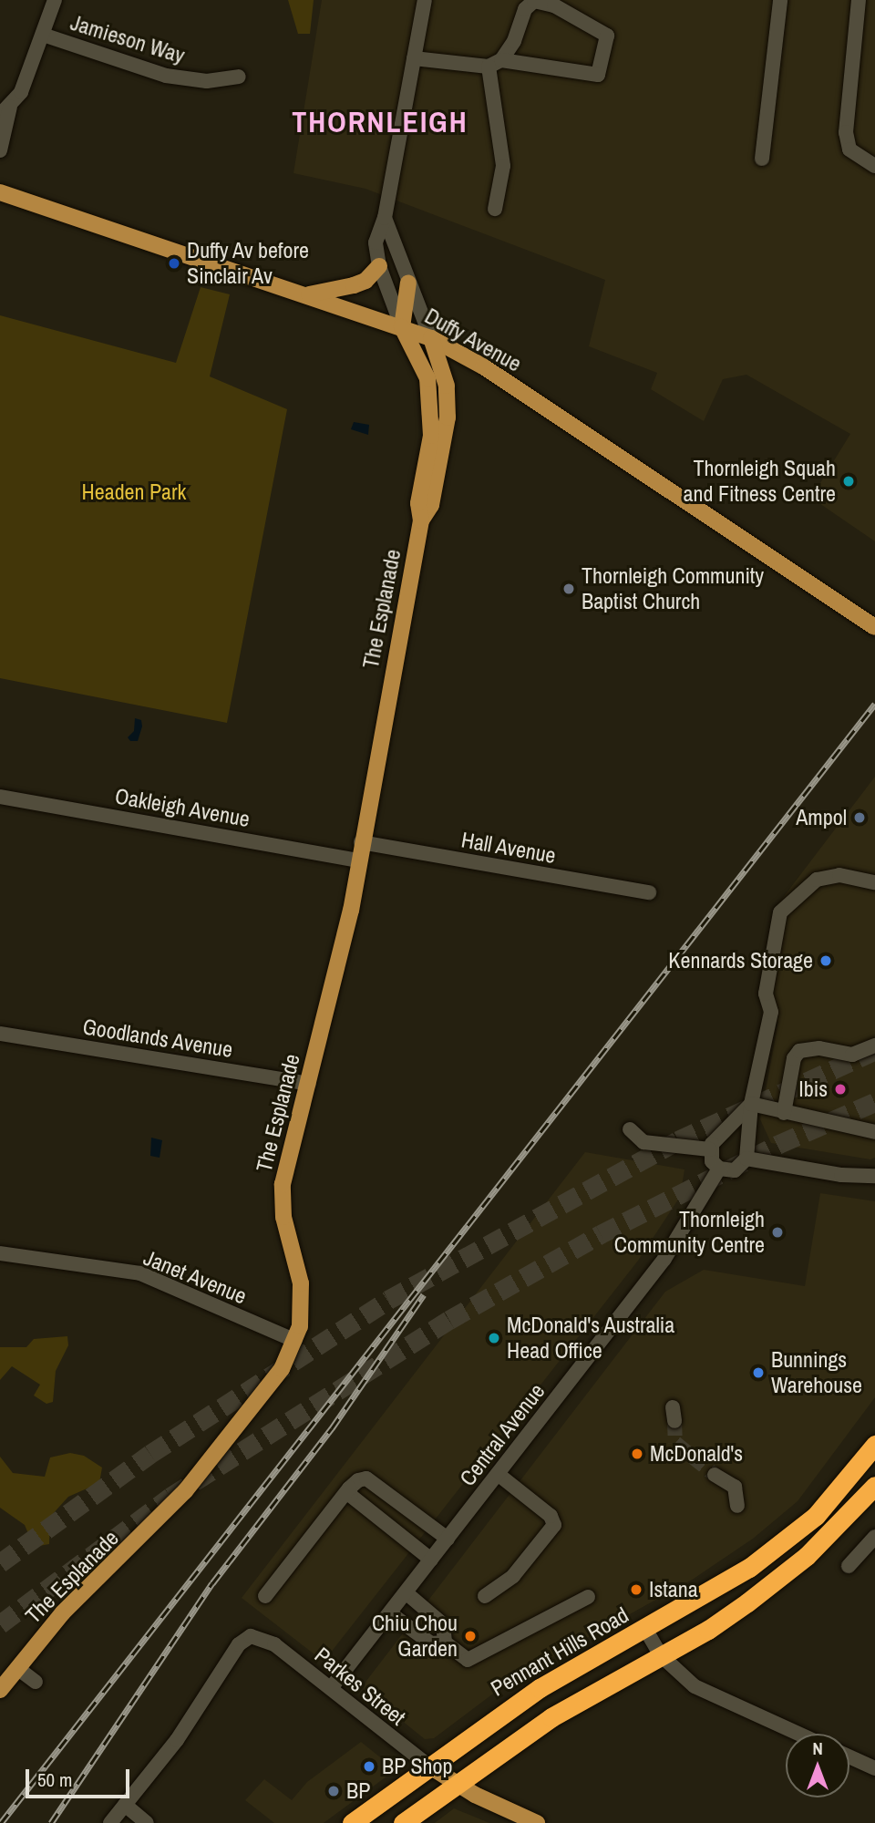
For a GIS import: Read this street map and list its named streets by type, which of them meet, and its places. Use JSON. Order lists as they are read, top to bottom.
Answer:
{
  "streets": {
    "highway": ["Pennant Hills Road"],
    "main road": ["Duffy Avenue", "The Esplanade"],
    "street": [
      "Jamieson Way",
      "Oakleigh Avenue",
      "Hall Avenue",
      "Goodlands Avenue",
      "Janet Avenue",
      "Central Avenue",
      "Parkes Street"
    ]
  },
  "crossings": [
    ["Duffy Avenue", "The Esplanade"],
    ["The Esplanade", "Oakleigh Avenue"],
    ["The Esplanade", "Hall Avenue"],
    ["The Esplanade", "Goodlands Avenue"],
    ["The Esplanade", "Janet Avenue"],
    ["Central Avenue", "Parkes Street"],
    ["Pennant Hills Road", "Parkes Street"]
  ],
  "districts": ["THORNLEIGH"],
  "parks": ["Headen Park"],
  "places": [
    "Duffy Av before Sinclair Av",
    "Thornleigh Squah and Fitness Centre",
    "Thornleigh Community Baptist Church",
    "Ampol",
    "Kennards Storage",
    "Ibis",
    "Thornleigh Community Centre",
    "McDonald's Australia Head Office",
    "Bunnings Warehouse",
    "McDonald's",
    "Istana",
    "Chiu Chou Garden",
    "BP Shop",
    "BP"
  ],
  "scale_bar": "50 m",
  "north": "top"
}
